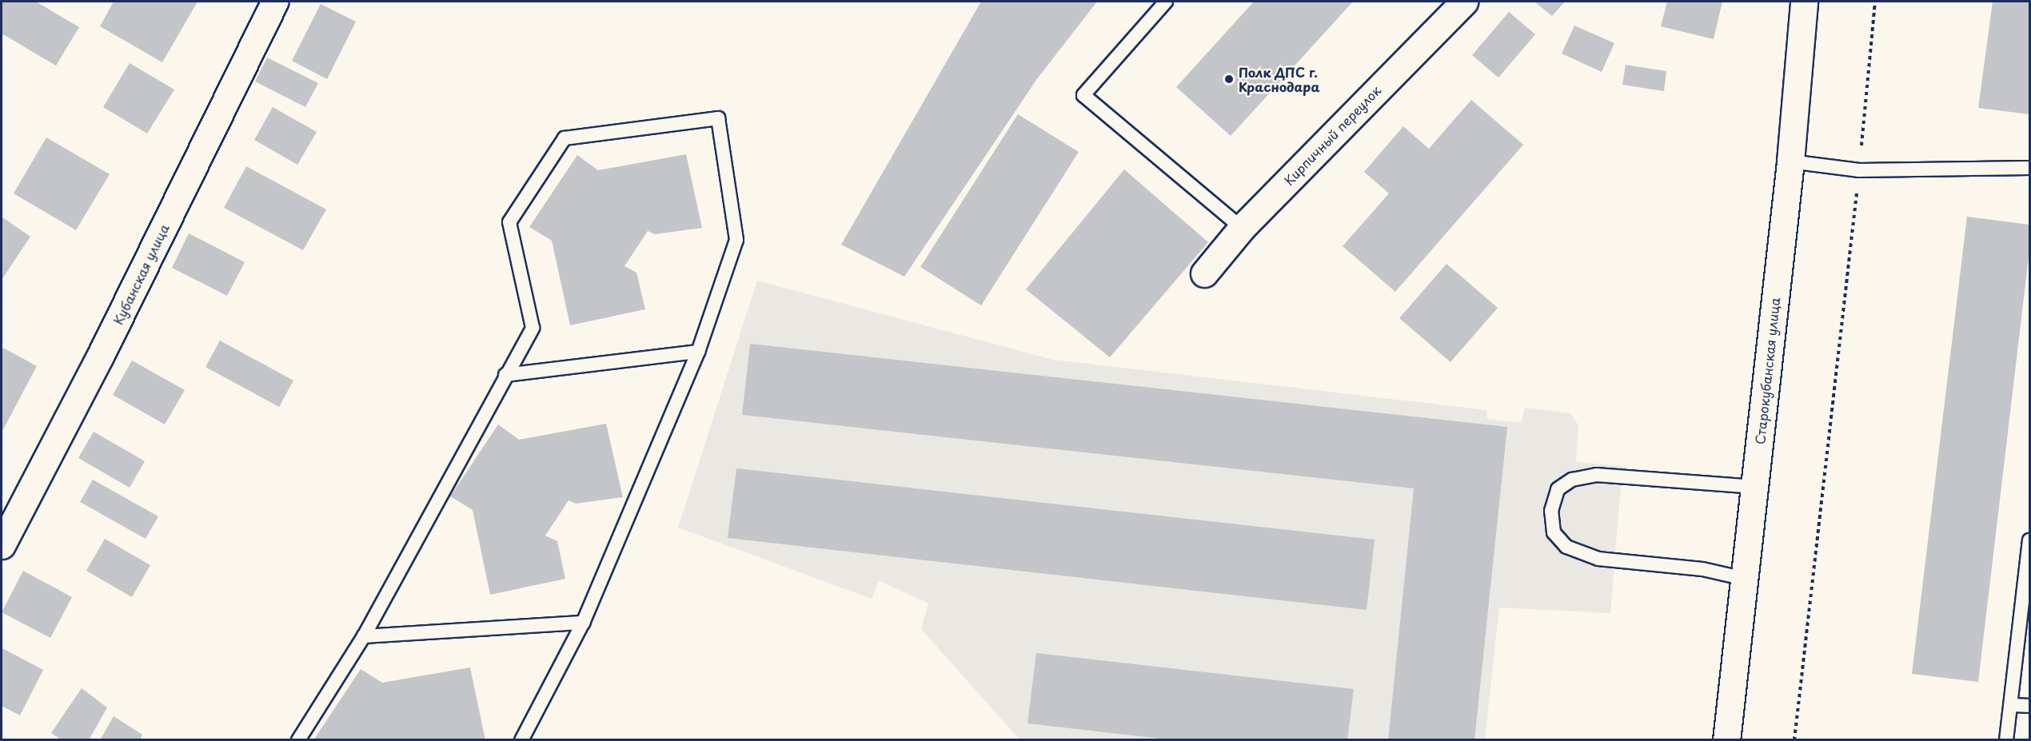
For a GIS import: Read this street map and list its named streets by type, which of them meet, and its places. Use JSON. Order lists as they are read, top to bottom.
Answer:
{
  "streets": {
    "street": ["Кирпичный переулок", "Кубанская улица", "Старокубанская улица"]
  },
  "places": ["Полк ДПС г. Краснодара"]
}
